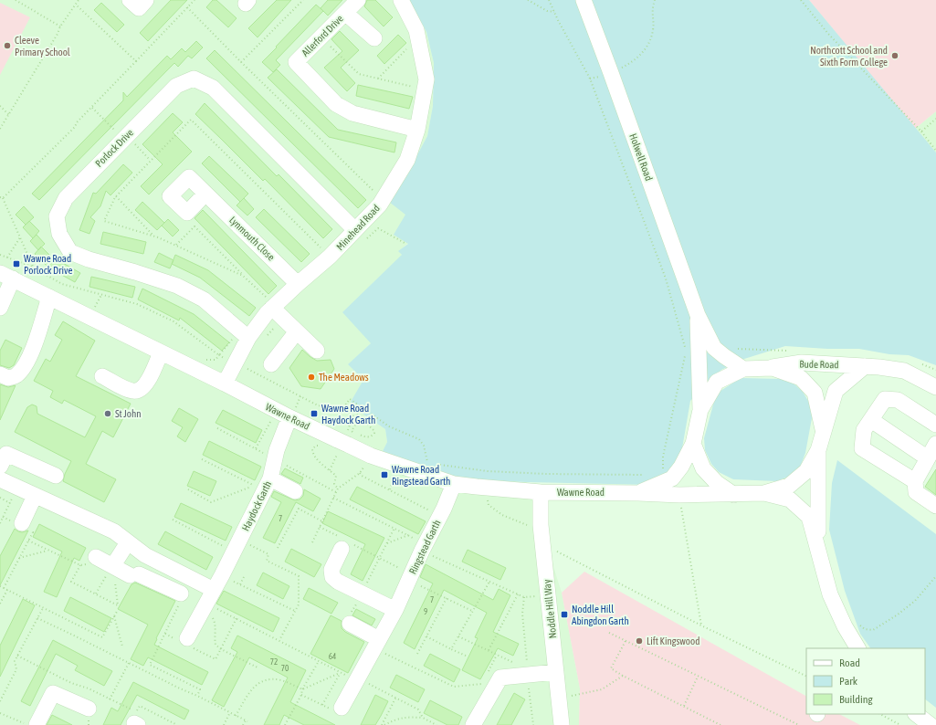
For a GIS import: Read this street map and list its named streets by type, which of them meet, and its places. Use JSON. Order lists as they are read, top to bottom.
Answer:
{
  "streets": {
    "street": [
      "Allerford Drive",
      "Porlock Drive",
      "Holwell Road",
      "Minehead Road",
      "Lynmouth Close",
      "Bude Road",
      "Wawne Road",
      "Haydock Garth",
      "Ringstead Garth",
      "Noddle Hill Way"
    ]
  },
  "crossings": [
    ["Allerford Drive", "Minehead Road"],
    ["Porlock Drive", "Minehead Road"],
    ["Holwell Road", "Bude Road"],
    ["Holwell Road", "Wawne Road"],
    ["Minehead Road", "Lynmouth Close"],
    ["Minehead Road", "Wawne Road"],
    ["Bude Road", "Wawne Road"],
    ["Wawne Road", "Haydock Garth"],
    ["Wawne Road", "Ringstead Garth"],
    ["Wawne Road", "Noddle Hill Way"]
  ],
  "places": {
    "other": [
      "Cleeve Primary School",
      "Northcott School and Sixth Form College",
      "The Meadows",
      "St John",
      "Lift Kingswood"
    ],
    "transit": [
      "Wawne Road Porlock Drive",
      "Wawne Road Haydock Garth",
      "Wawne Road Ringstead Garth",
      "Noddle Hill Abingdon Garth"
    ]
  },
  "house_numbers": [
    "7",
    "7",
    "9",
    "64",
    "72",
    "70"
  ],
  "legend": ["Road", "Park", "Building"]
}
